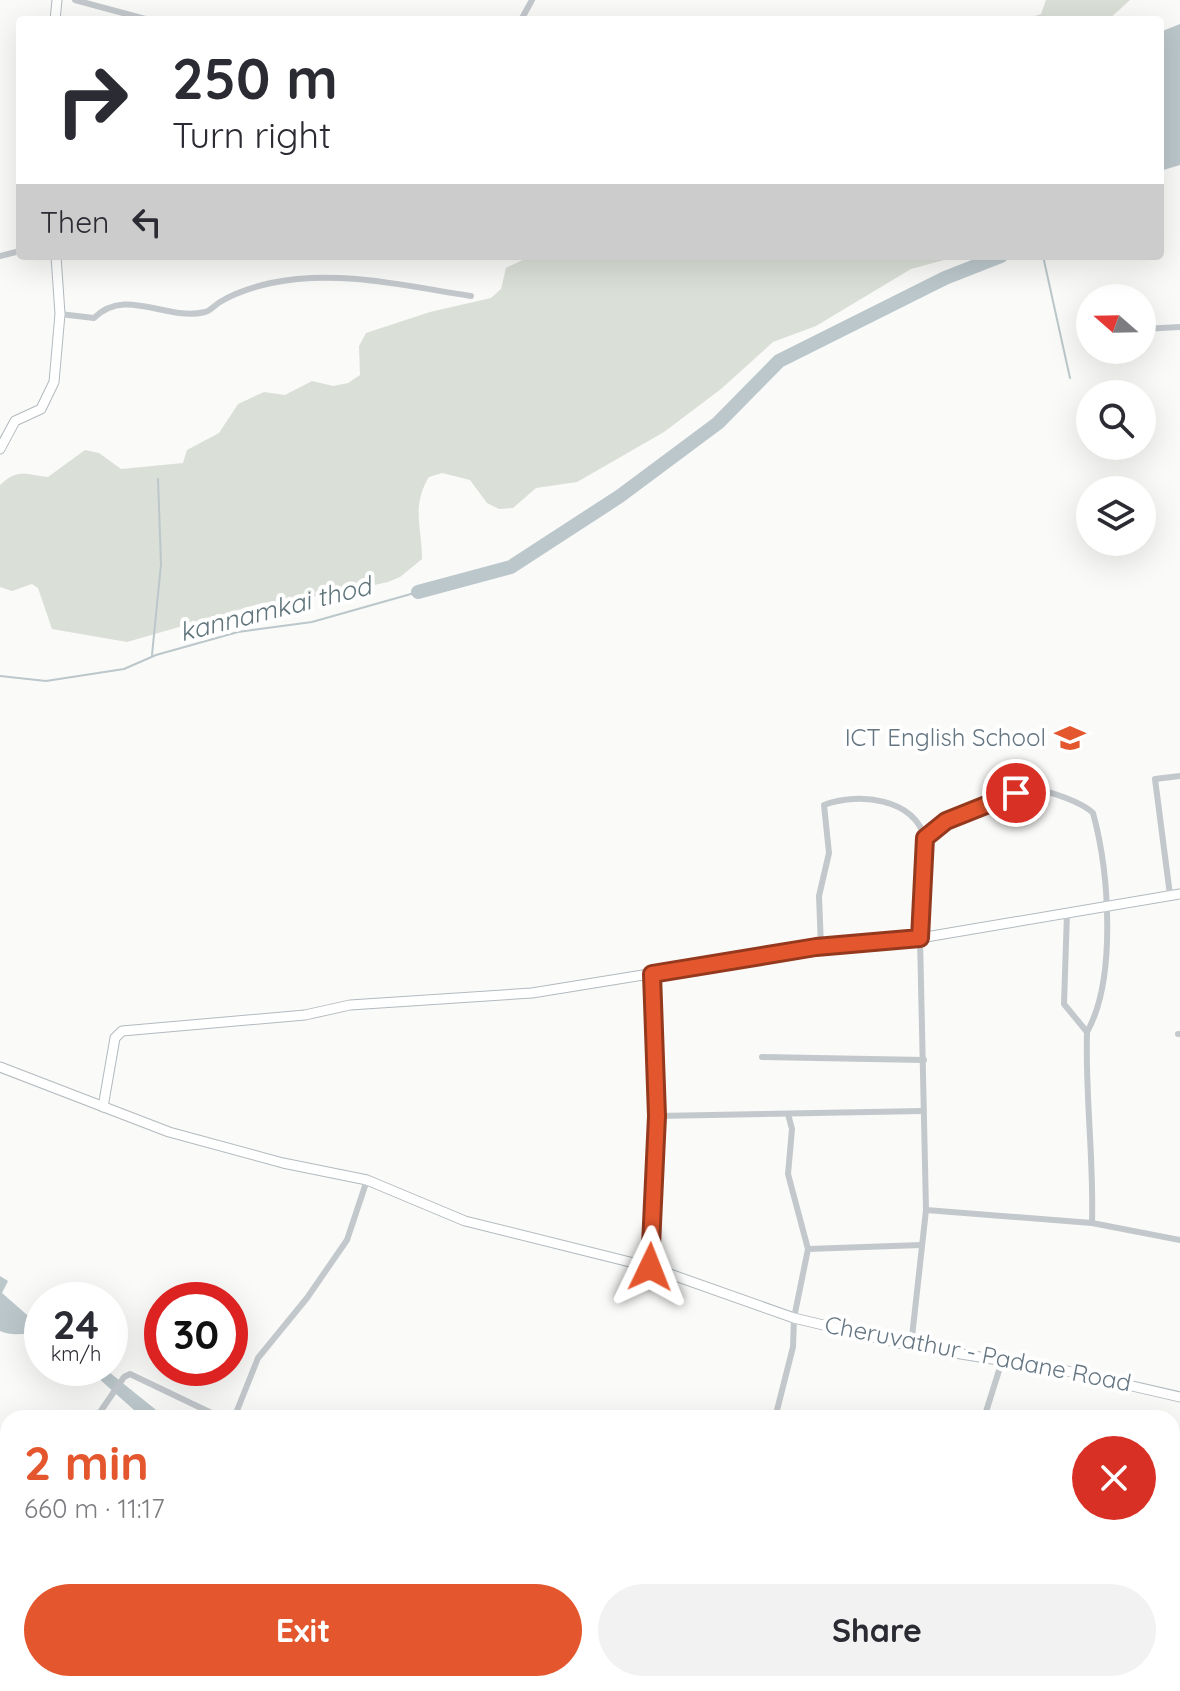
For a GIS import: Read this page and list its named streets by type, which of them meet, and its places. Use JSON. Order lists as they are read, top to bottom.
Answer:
{
  "streets": {
    "street": ["Cheruvathur - Padane Road"]
  },
  "water": ["kannamkai thod"],
  "places": {
    "school or university": ["ICT English School"]
  },
  "north": "left",
  "page": {
    "turn": ["250 m", "Turn right"],
    "then": "Then",
    "speed": "24 km/h",
    "limit": "30",
    "heading": ["2 min", "660 m · 11:17"],
    "buttons": ["Exit", "Share"]
  }
}
